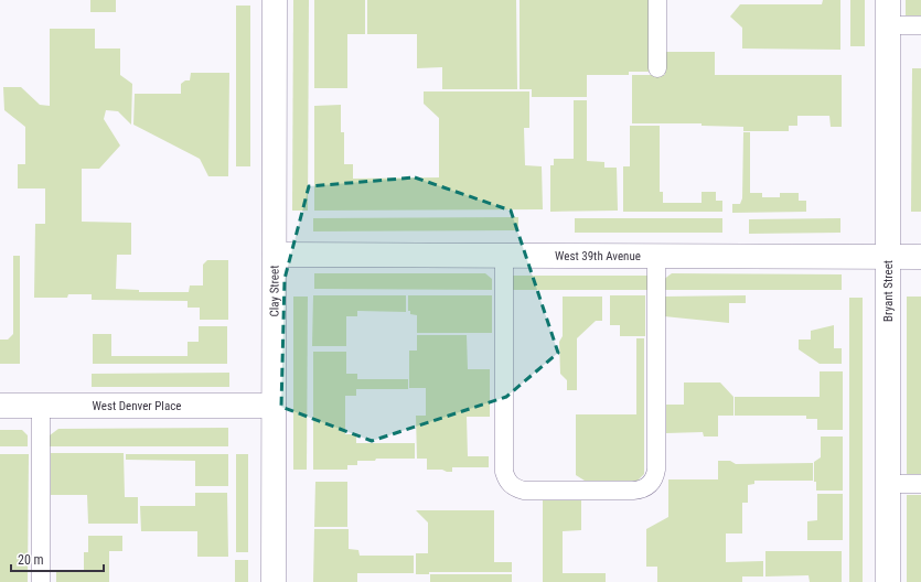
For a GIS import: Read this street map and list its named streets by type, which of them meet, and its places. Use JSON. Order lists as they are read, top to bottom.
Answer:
{
  "streets": {
    "street": [
      "West 39th Avenue",
      "Clay Street",
      "Bryant Street",
      "West Denver Place"
    ]
  },
  "crossings": [
    ["West 39th Avenue", "Clay Street"],
    ["West 39th Avenue", "Bryant Street"],
    ["Clay Street", "West Denver Place"]
  ],
  "scale_bar": "20 m"
}
